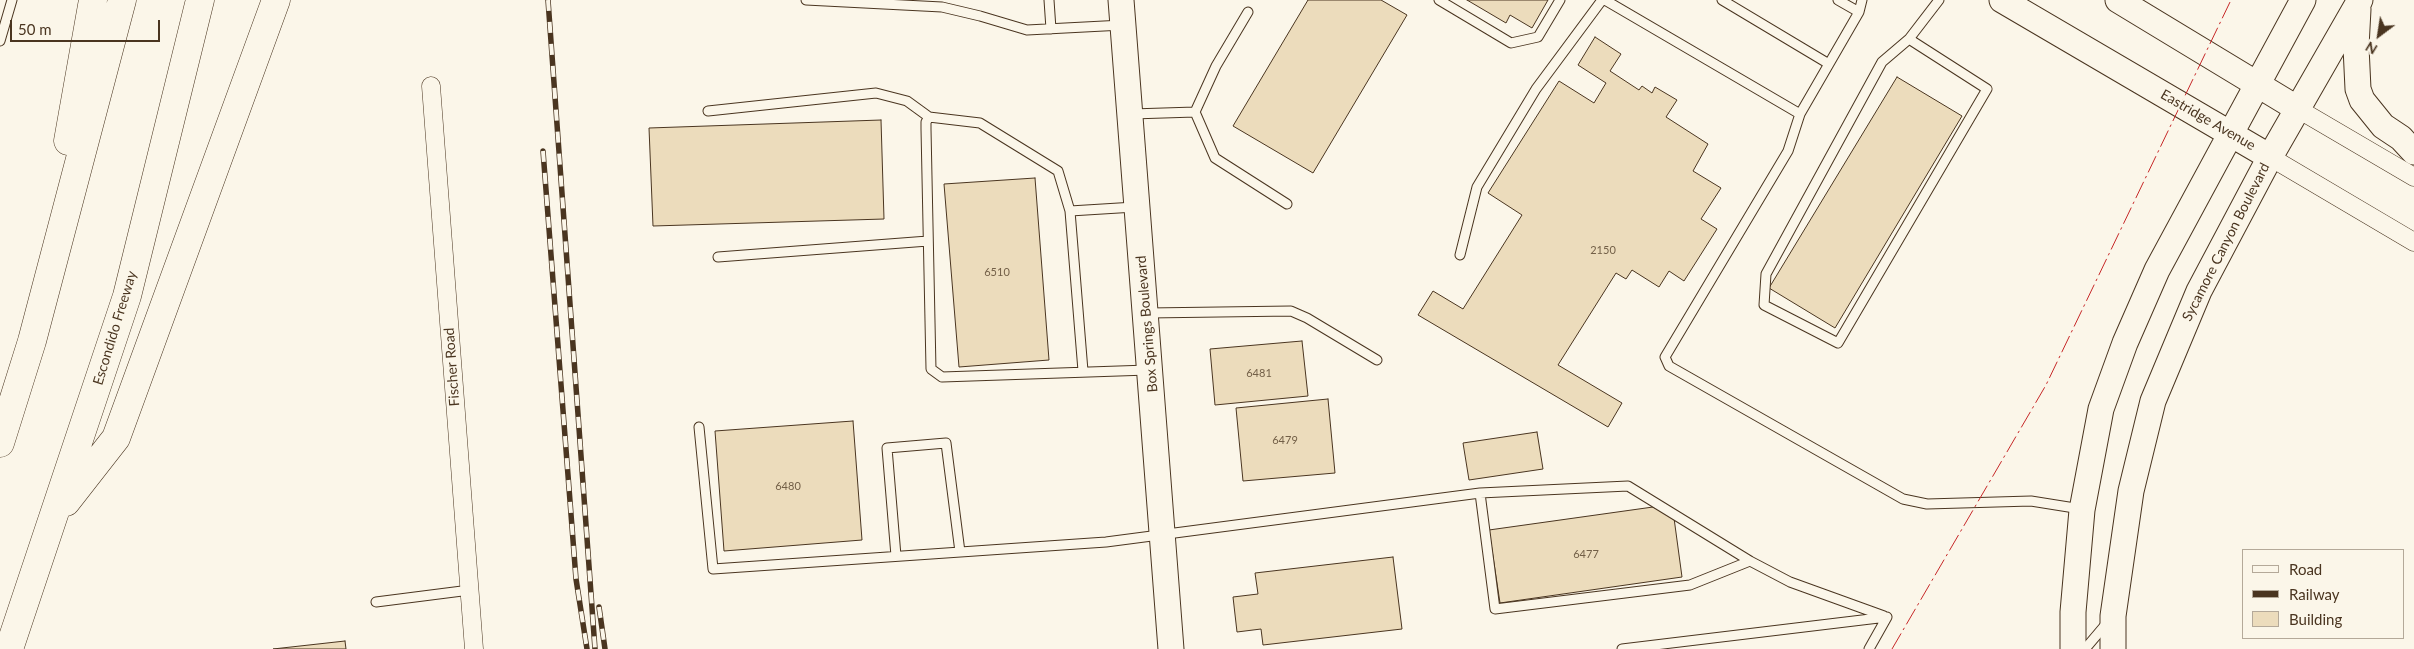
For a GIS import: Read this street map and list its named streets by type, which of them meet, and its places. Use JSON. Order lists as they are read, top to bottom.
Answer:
{
  "streets": {
    "highway": ["Escondido Freeway"],
    "main road": ["Eastridge Avenue", "Sycamore Canyon Boulevard", "Box Springs Boulevard"],
    "street": ["Fischer Road"]
  },
  "crossings": [
    ["Eastridge Avenue", "Sycamore Canyon Boulevard"]
  ],
  "house_numbers": [
    "2150",
    "6510",
    "6481",
    "6479",
    "6480",
    "6477"
  ],
  "legend": ["Road", "Railway", "Building"],
  "scale_bar": "50 m",
  "north": "bottom left"
}
